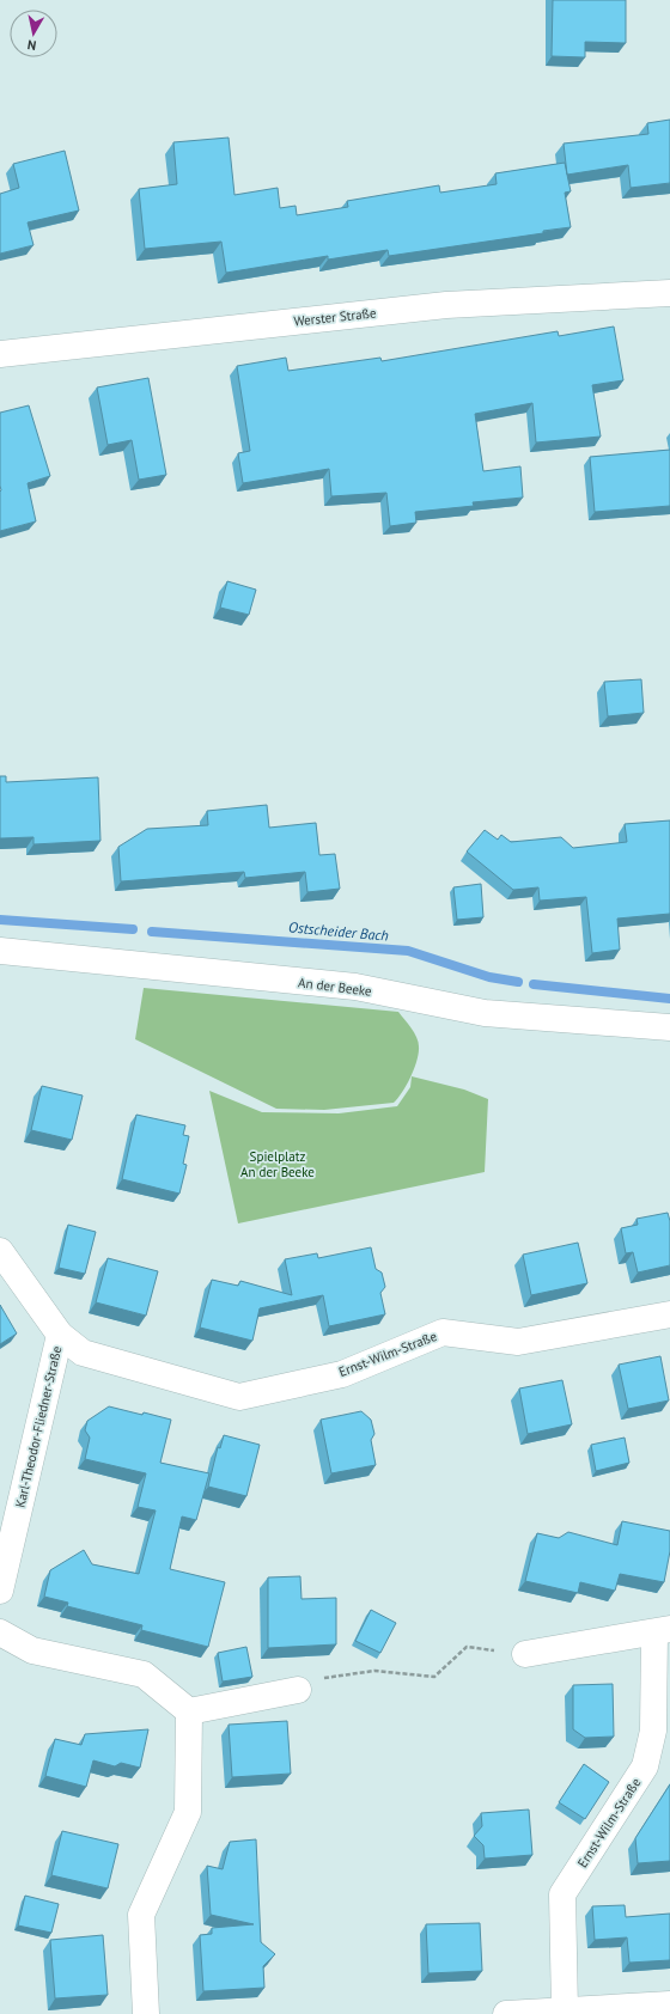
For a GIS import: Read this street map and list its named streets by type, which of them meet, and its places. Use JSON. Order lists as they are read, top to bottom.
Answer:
{
  "streets": {
    "street": [
      "Werster Straße",
      "An der Beeke",
      "Ernst-Wilm-Straße",
      "Karl-Theodor-Fliedner-Straße"
    ]
  },
  "crossings": [
    ["Ernst-Wilm-Straße", "Karl-Theodor-Fliedner-Straße"]
  ],
  "water": ["Ostscheider Bach"],
  "parks": ["Spielplatz An der Beeke"],
  "north": "bottom"
}
